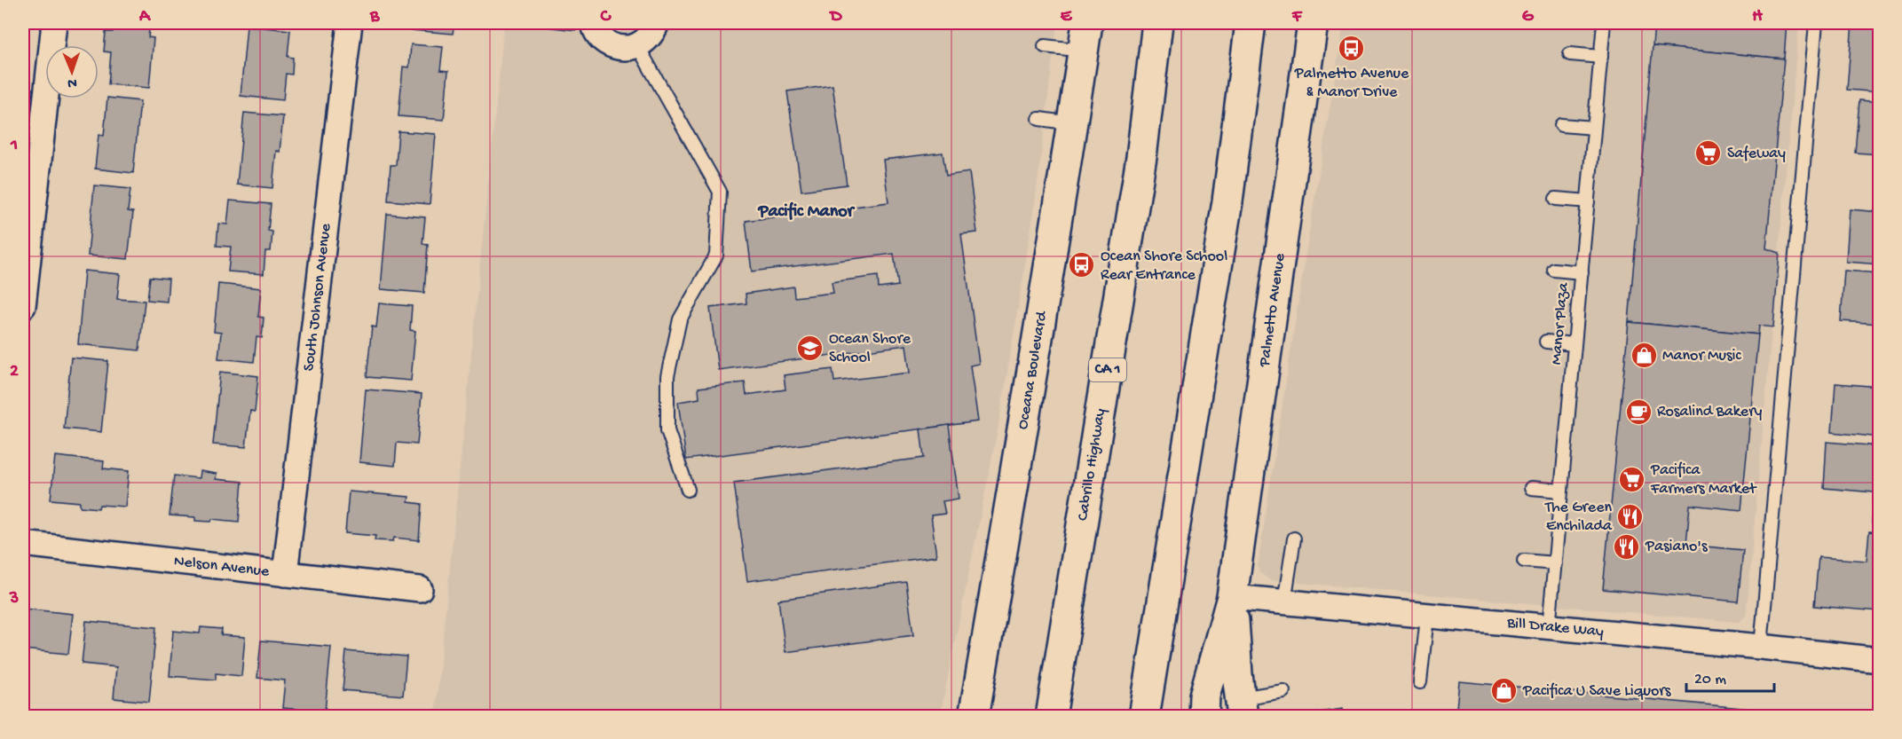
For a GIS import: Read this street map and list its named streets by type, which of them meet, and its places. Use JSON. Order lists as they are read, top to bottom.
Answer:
{
  "streets": {
    "main road": [
      "Palmetto Avenue",
      "Oceana Boulevard",
      "CA 1",
      "Cabrillo Highway"
    ],
    "street": ["South Johnson Avenue", "Nelson Avenue", "Bill Drake Way"],
    "lane": ["Manor Plaza"]
  },
  "crossings": [
    ["South Johnson Avenue", "Nelson Avenue"],
    ["Palmetto Avenue", "Bill Drake Way"],
    ["Manor Plaza", "Bill Drake Way"]
  ],
  "districts": ["Pacific Manor"],
  "places": {
    "bus stop": ["Palmetto Avenue & Manor Drive", "Ocean Shore School Rear Entrance"],
    "supermarket": ["Safeway", "Pacifica Farmers Market"],
    "school or university": ["Ocean Shore School"],
    "shop": ["Manor Music", "Pacifica U Save Liquors"],
    "cafe": ["Rosalind Bakery"],
    "restaurant": ["The Green Enchilada", "Pasiano's"]
  },
  "scale_bar": "20 m",
  "north": "bottom",
  "grid": {
    "columns": [
      "A",
      "B",
      "C",
      "D",
      "E",
      "F",
      "G",
      "H"
    ],
    "rows": ["1", "2", "3"]
  }
}
